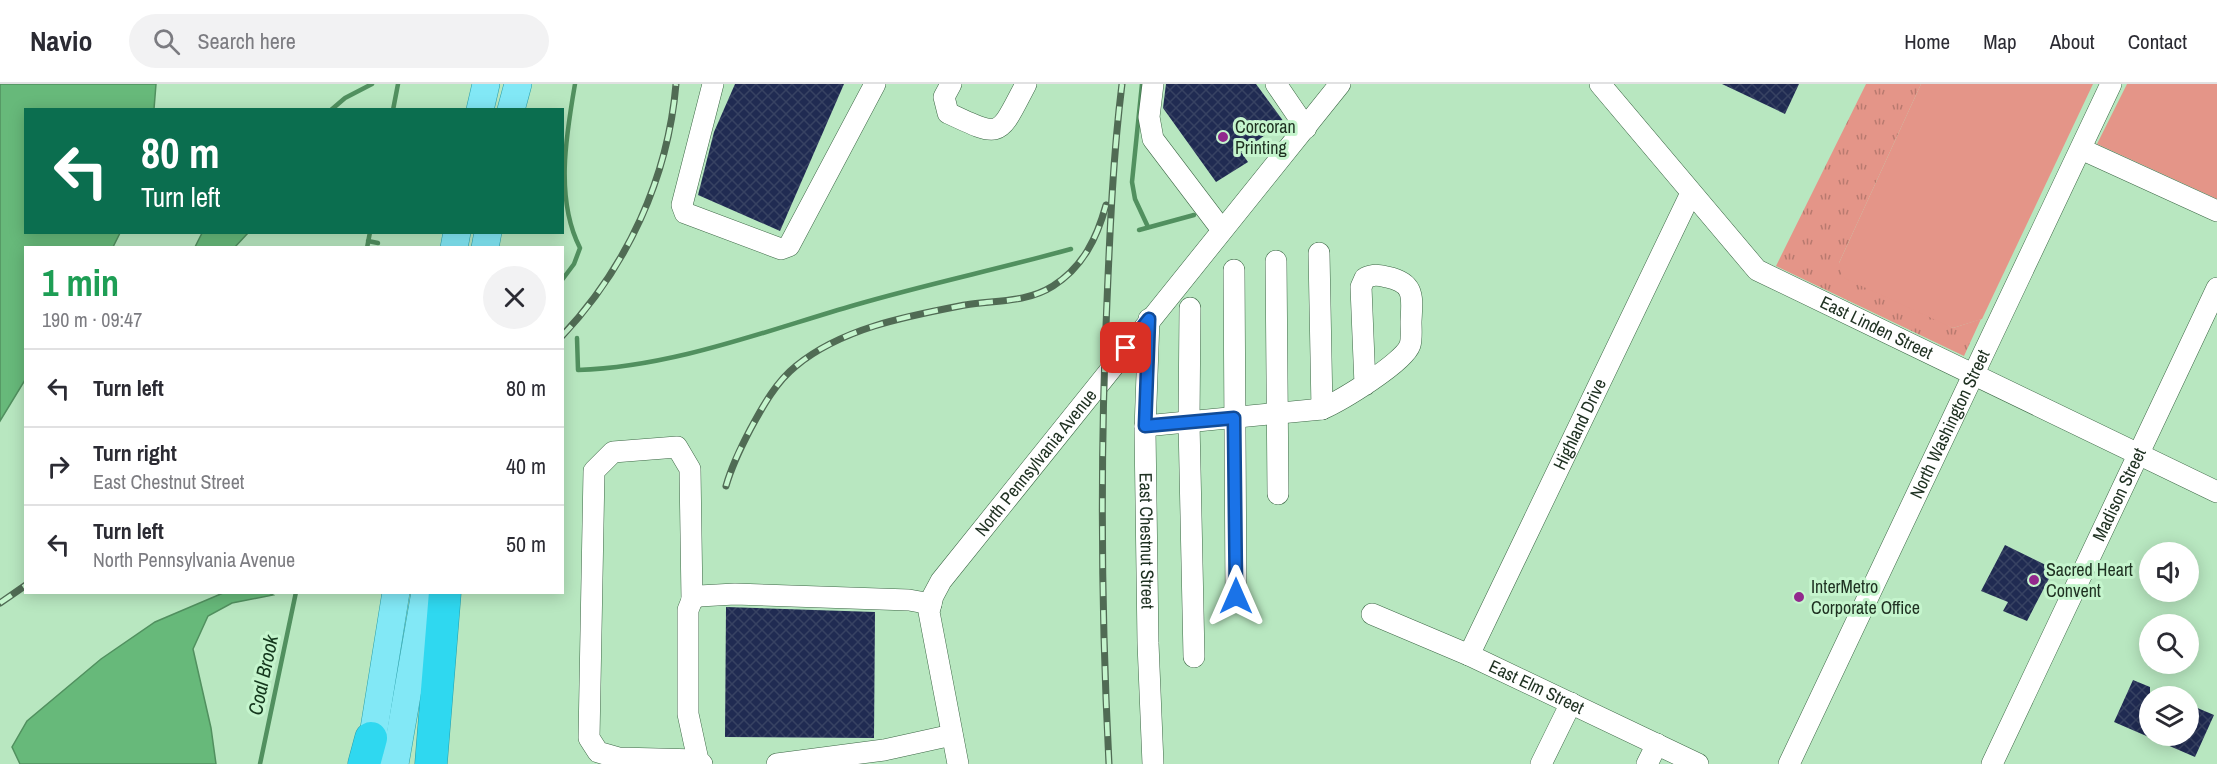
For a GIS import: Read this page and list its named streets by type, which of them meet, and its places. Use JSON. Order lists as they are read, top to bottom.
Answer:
{
  "streets": {
    "street": [
      "East Linden Street",
      "Highland Drive",
      "North Washington Street",
      "North Pennsylvania Avenue",
      "Madison Street",
      "East Chestnut Street",
      "East Elm Street"
    ]
  },
  "crossings": [
    ["East Linden Street", "Highland Drive"],
    ["East Linden Street", "North Washington Street"],
    ["East Linden Street", "Madison Street"],
    ["Highland Drive", "East Elm Street"],
    ["North Pennsylvania Avenue", "East Chestnut Street"]
  ],
  "water": ["Coal Brook"],
  "places": ["Corcoran Printing", "Sacred Heart Convent", "InterMetro Corporate Office"],
  "page": {
    "header": "Navio",
    "search": "Search here",
    "nav": [
      "Home",
      "Map",
      "About",
      "Contact"
    ],
    "turn": ["80 m", "Turn left"],
    "heading": ["1 min", "190 m · 09:47"],
    "list": [
      {
        "name": "Turn left",
        "value": "80 m"
      },
      {
        "name": "Turn right",
        "note": "East Chestnut Street",
        "value": "40 m"
      },
      {
        "name": "Turn left",
        "note": "North Pennsylvania Avenue",
        "value": "50 m"
      }
    ]
  }
}
